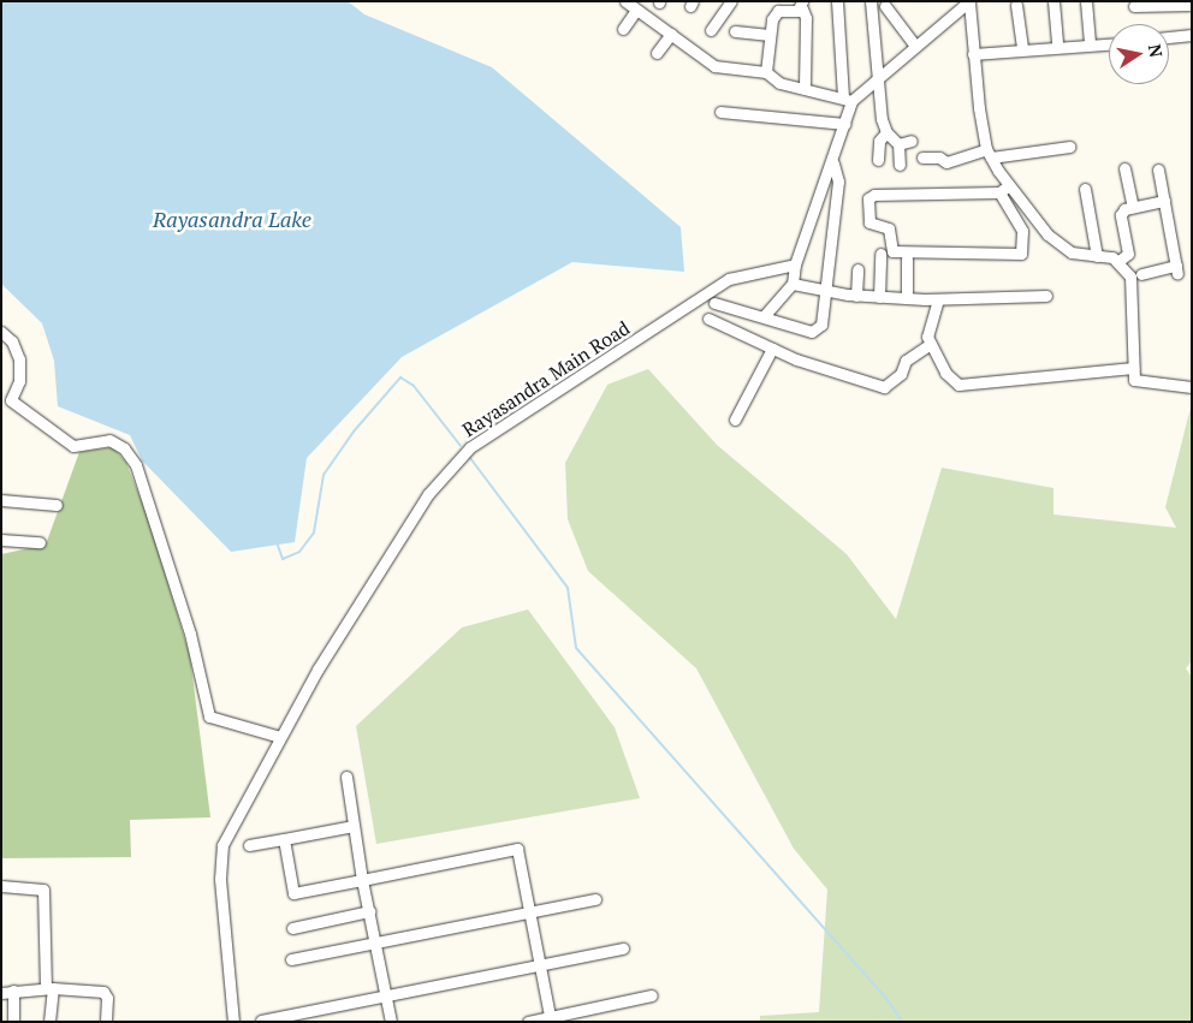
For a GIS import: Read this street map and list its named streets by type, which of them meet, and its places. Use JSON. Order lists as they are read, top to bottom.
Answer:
{
  "streets": {
    "street": ["Rayasandra Main Road"]
  },
  "water": ["Rayasandra Lake"],
  "north": "right"
}
